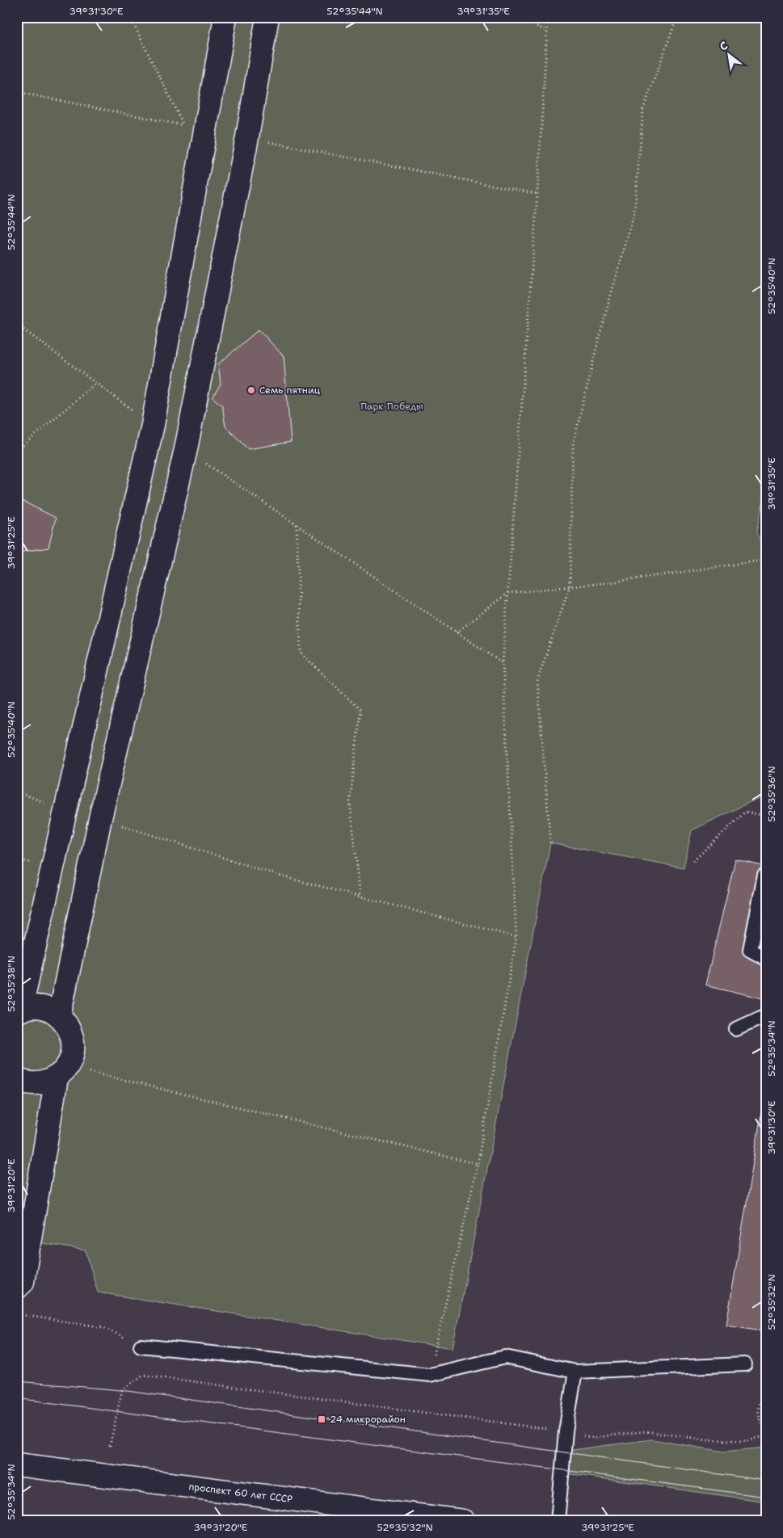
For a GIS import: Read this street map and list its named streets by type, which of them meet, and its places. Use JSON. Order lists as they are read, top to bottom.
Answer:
{
  "streets": {
    "street": ["проспект 60 лет СССР"]
  },
  "parks": ["Парк Победы"],
  "places": {
    "other": ["Семь пятниц"],
    "transit": ["24 микрорайон"]
  },
  "north": "top left",
  "coordinates": [
    "39°31'30\"E",
    "52°35'44\"N",
    "39°31'35\"E",
    "52°35'40\"N",
    "39°31'25\"E",
    "52°35'36\"N",
    "52°35'38\"N",
    "52°35'34\"N",
    "39°31'20\"E",
    "52°35'32\"N"
  ]
}
